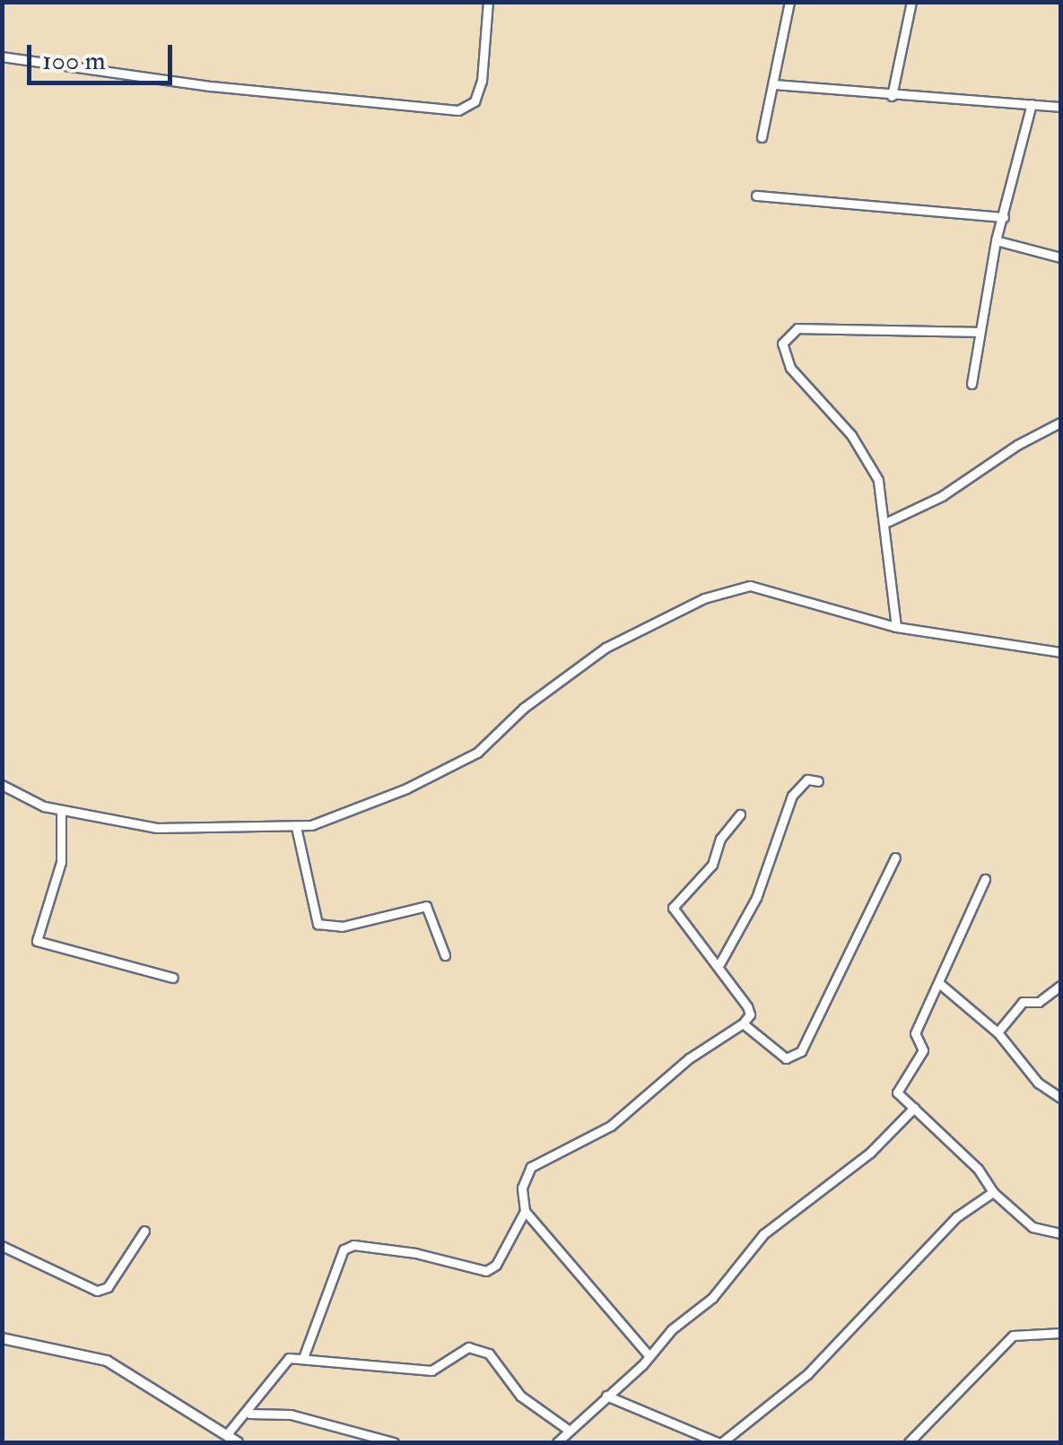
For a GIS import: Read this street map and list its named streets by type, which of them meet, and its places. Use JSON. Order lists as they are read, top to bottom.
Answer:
{
  "scale_bar": "100 m"
}
